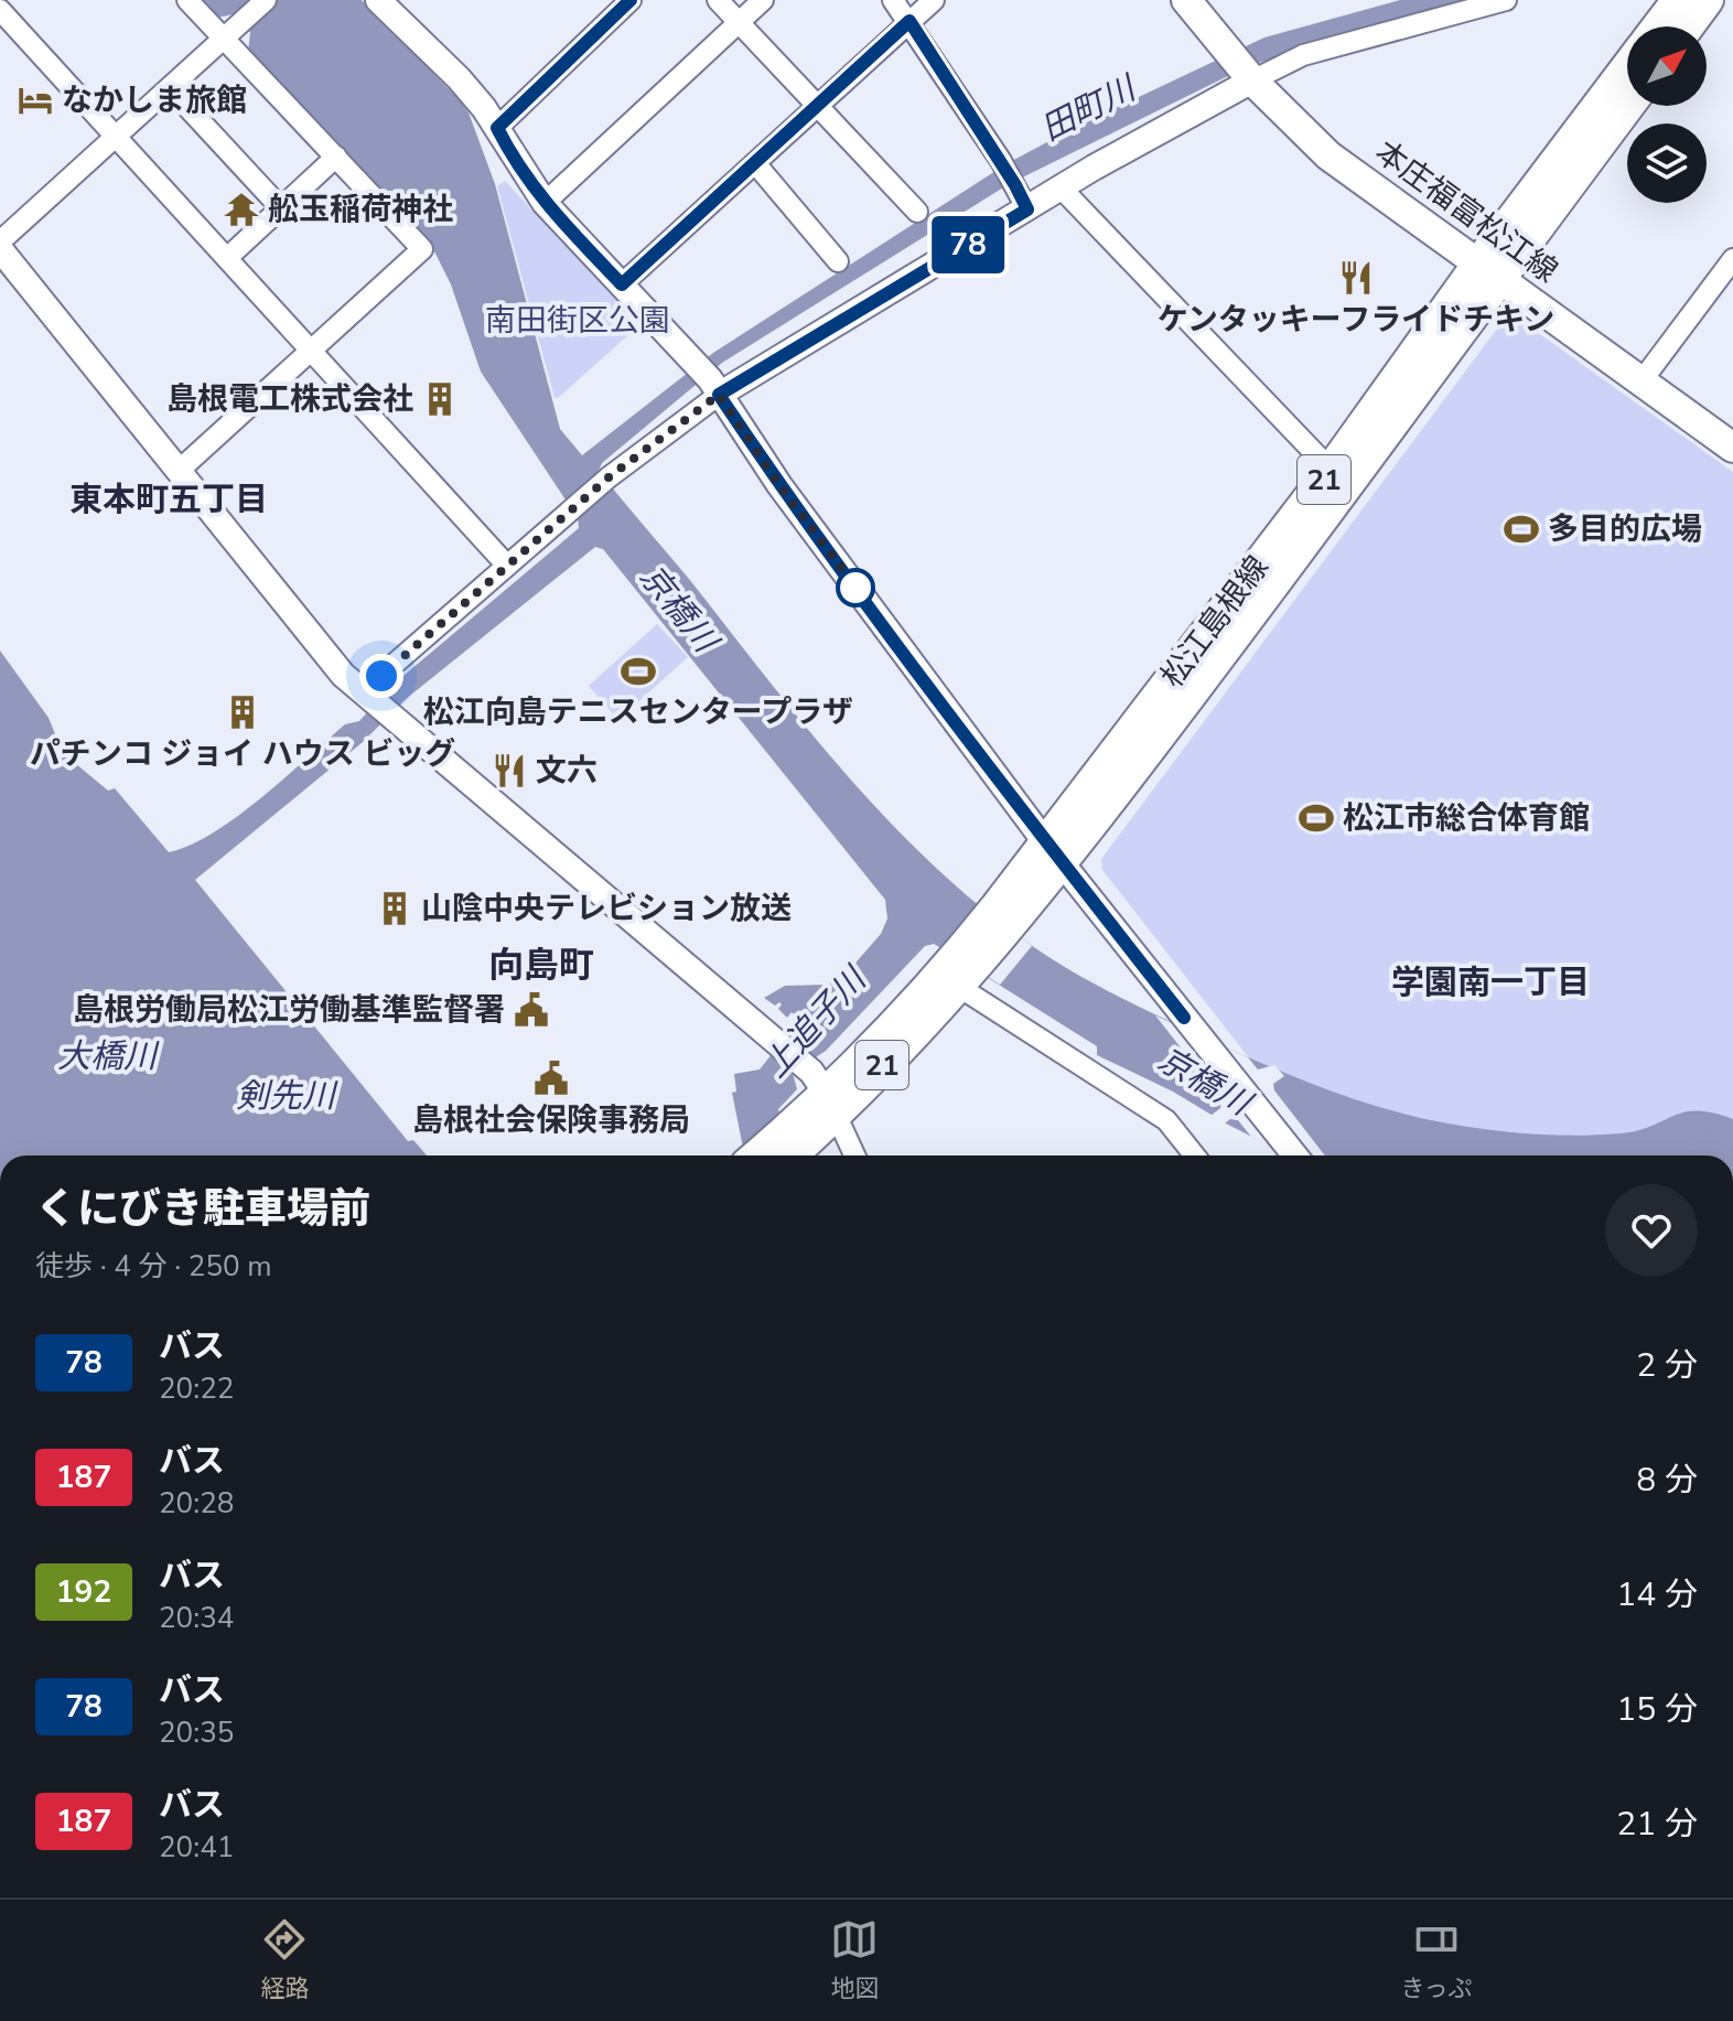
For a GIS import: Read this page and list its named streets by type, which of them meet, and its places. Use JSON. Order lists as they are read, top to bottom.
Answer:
{
  "streets": {
    "main road": ["本庄福富松江線", "21", "松江島根線"]
  },
  "crossings": [
    ["本庄福富松江線", "松江島根線"]
  ],
  "districts": ["東本町五丁目", "向島町", "学園南一丁目"],
  "water": [
    "田町川",
    "京橋川",
    "上追子川",
    "大橋川",
    "剣先川"
  ],
  "parks": ["南田街区公園"],
  "places": {
    "hotel": ["なかしま旅館"],
    "temple": ["舩玉稲荷神社"],
    "restaurant": ["ケンタッキーフライドチキン", "文六"],
    "building": ["島根電工株式会社", "パチンコ ジョイ ハウス ビッグ", "山陰中央テレビション放送"],
    "sports": ["多目的広場", "松江向島テニスセンタープラザ", "松江市総合体育館"],
    "public building": ["島根労働局松江労働基準監督署", "島根社会保険事務局"]
  },
  "lines": ["bus line 78"],
  "north": "top right",
  "page": {
    "on_map": "78",
    "heading": ["くにびき駐車場前", "徒歩 · 4 分 · 250 m"],
    "list": [
      {
        "mark": "78",
        "name": "バス",
        "note": "20:22",
        "value": "2 分"
      },
      {
        "mark": "187",
        "name": "バス",
        "note": "20:28",
        "value": "8 分"
      },
      {
        "mark": "192",
        "name": "バス",
        "note": "20:34",
        "value": "14 分"
      },
      {
        "mark": "78",
        "name": "バス",
        "note": "20:35",
        "value": "15 分"
      },
      {
        "mark": "187",
        "name": "バス",
        "note": "20:41",
        "value": "21 分"
      }
    ],
    "tabs": ["経路", "地図", "きっぷ"]
  }
}
